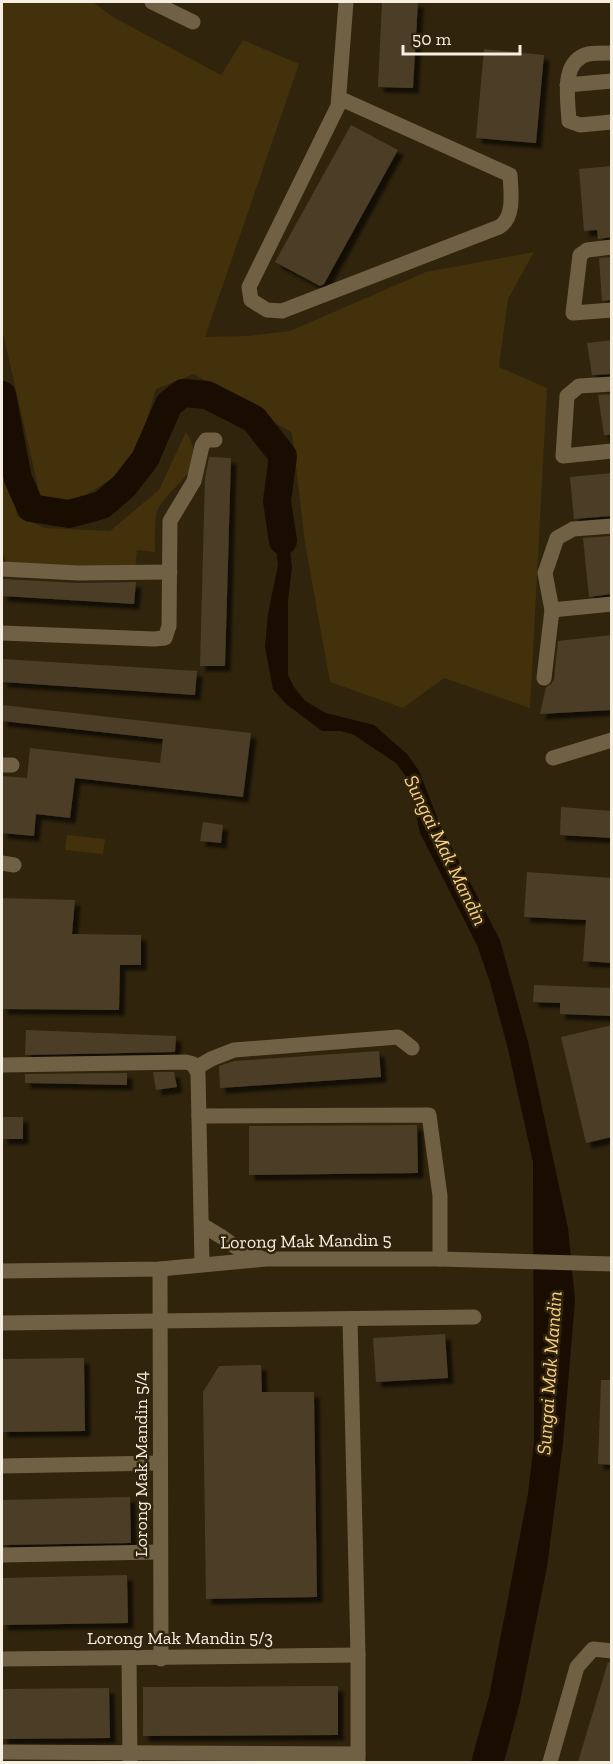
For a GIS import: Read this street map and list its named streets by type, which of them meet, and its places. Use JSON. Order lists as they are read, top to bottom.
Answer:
{
  "streets": {
    "street": ["Lorong Mak Mandin 5", "Lorong Mak Mandin 5/4", "Lorong Mak Mandin 5/3"]
  },
  "crossings": [
    ["Lorong Mak Mandin 5", "Lorong Mak Mandin 5/4"],
    ["Lorong Mak Mandin 5/4", "Lorong Mak Mandin 5/3"]
  ],
  "water": ["Sungai Mak Mandin"],
  "scale_bar": "50 m"
}
